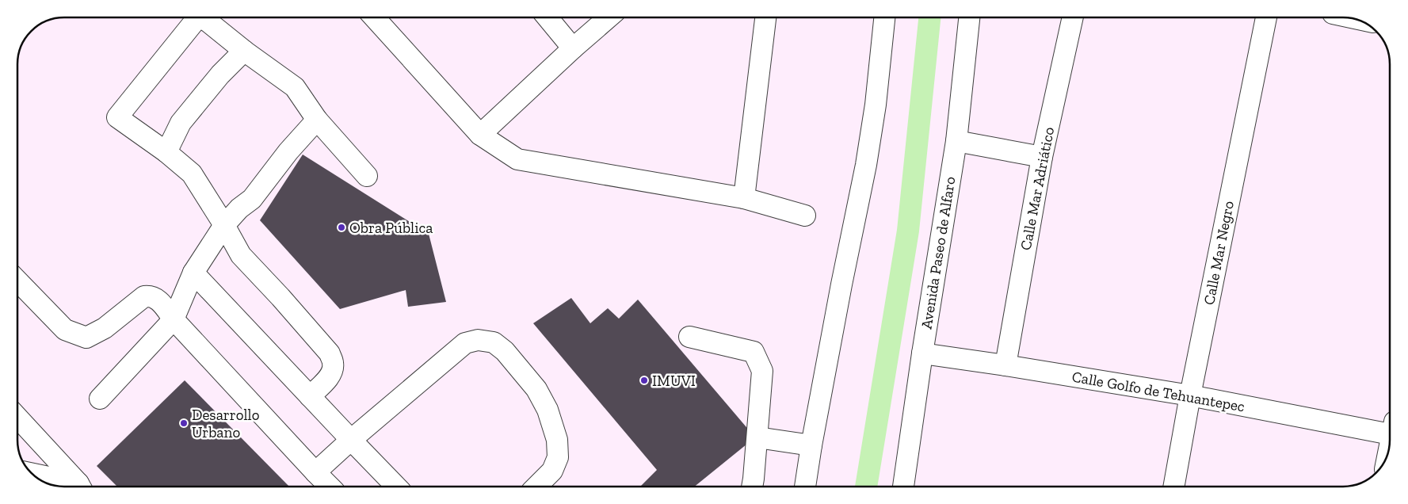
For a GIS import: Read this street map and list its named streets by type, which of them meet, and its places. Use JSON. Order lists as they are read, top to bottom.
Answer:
{
  "streets": {
    "street": [
      "Calle Mar Adriático",
      "Avenida Paseo de Alfaro",
      "Calle Mar Negro",
      "Calle Golfo de Tehuantepec"
    ]
  },
  "crossings": [
    ["Calle Mar Adriático", "Calle Golfo de Tehuantepec"],
    ["Avenida Paseo de Alfaro", "Calle Golfo de Tehuantepec"],
    ["Calle Mar Negro", "Calle Golfo de Tehuantepec"]
  ],
  "places": ["Obra Pública", "IMUVI", "Desarrollo Urbano"]
}
